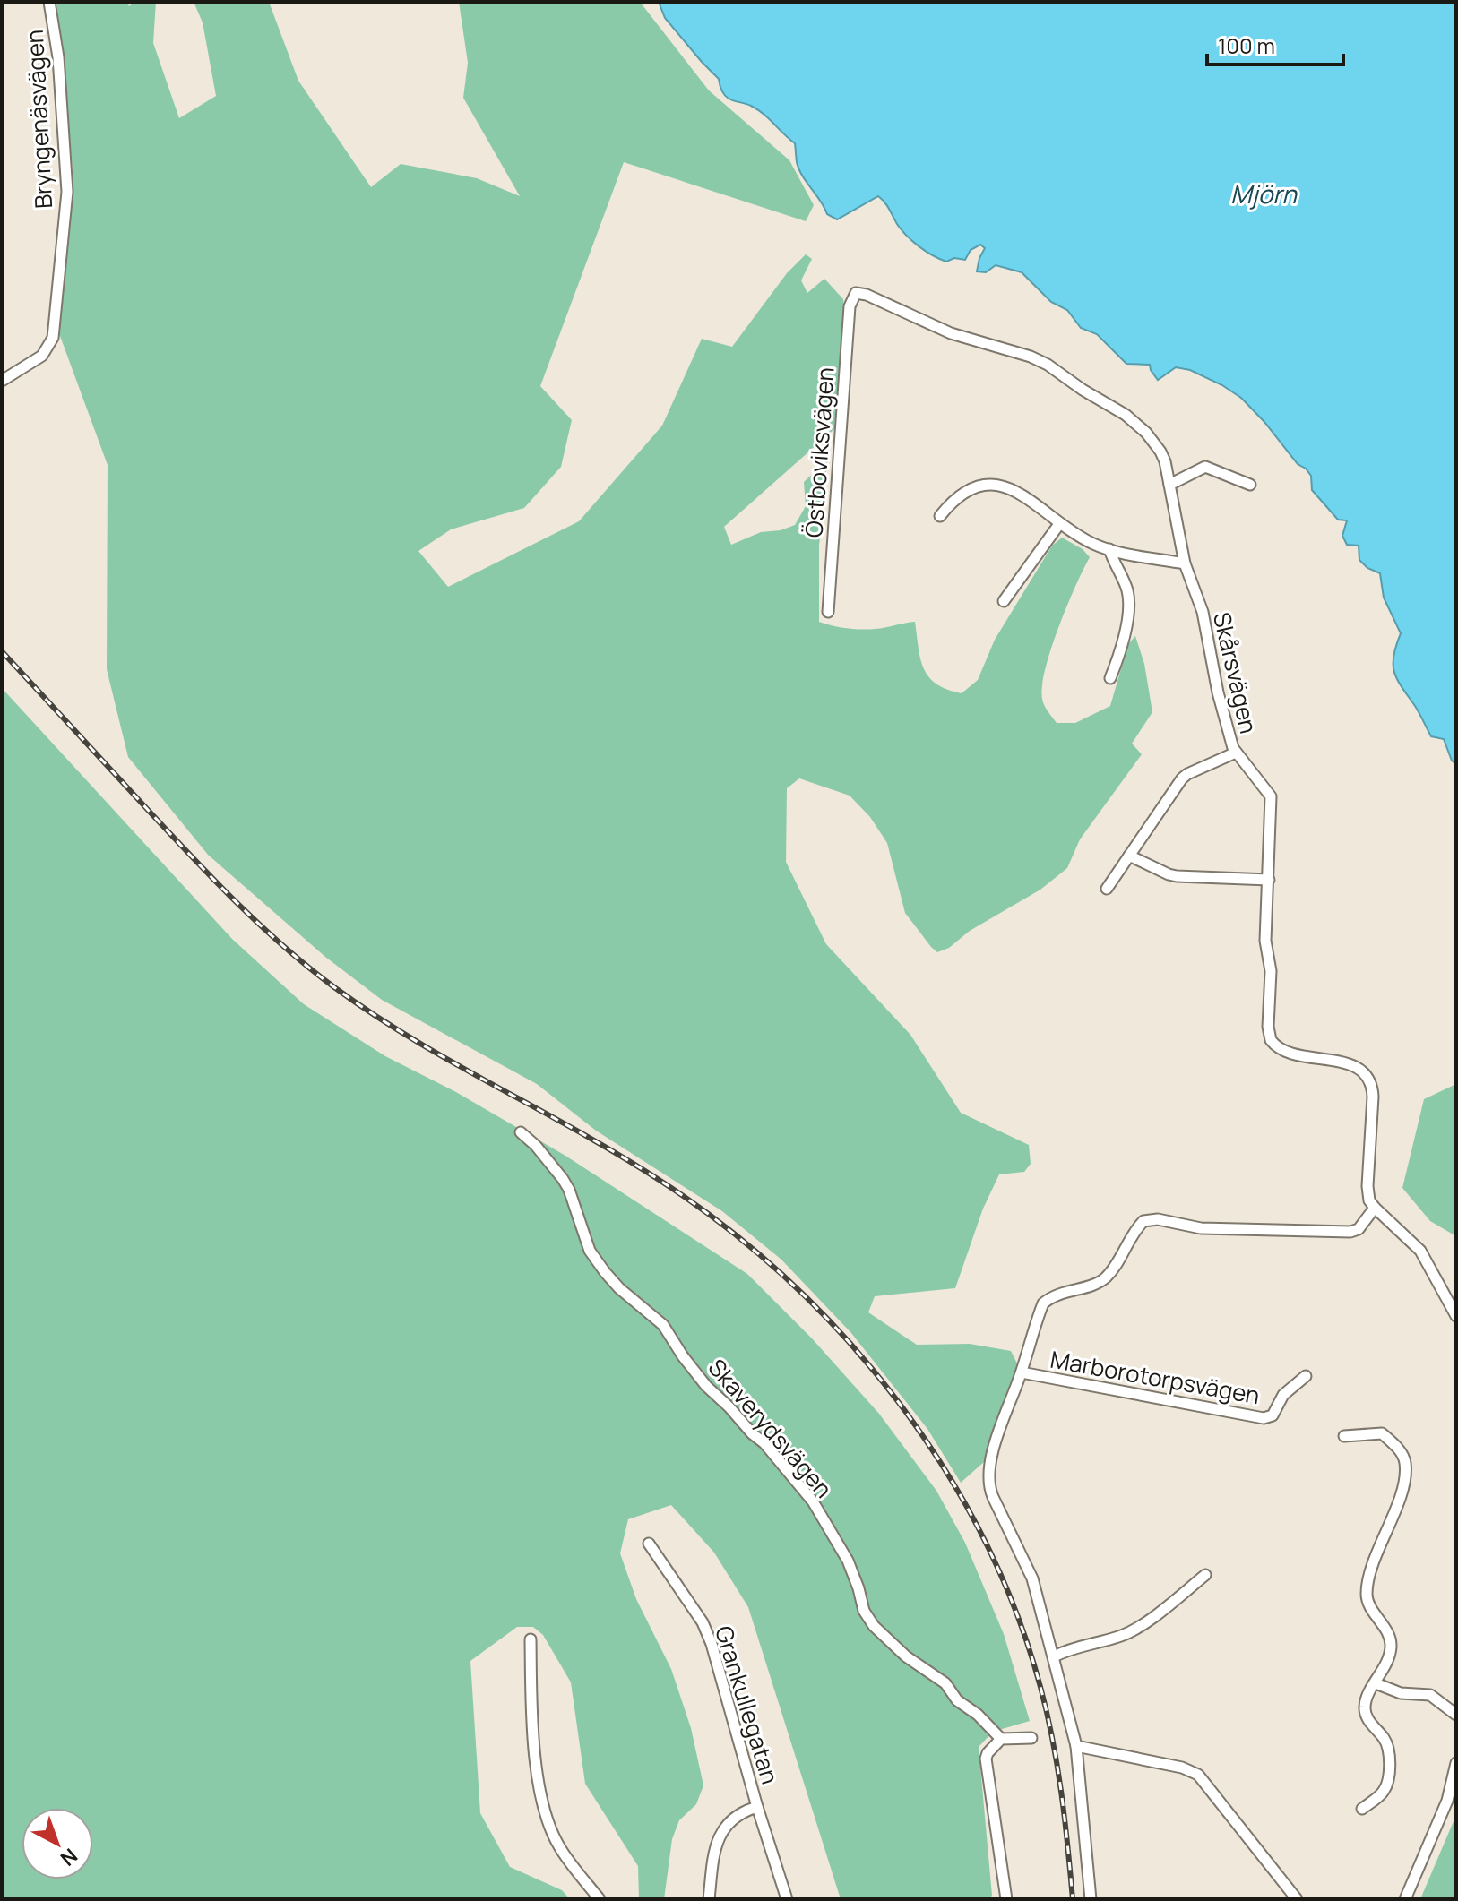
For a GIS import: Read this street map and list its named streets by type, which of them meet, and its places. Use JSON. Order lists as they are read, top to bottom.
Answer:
{
  "streets": {
    "street": [
      "Bryngenäsvägen",
      "Östboviksvägen",
      "Skårsvägen",
      "Marborotorpsvägen",
      "Skaverydsvägen",
      "Grankullegatan"
    ]
  },
  "crossings": [
    ["Östboviksvägen", "Skårsvägen"]
  ],
  "water": ["Mjörn"],
  "scale_bar": "100 m",
  "north": "bottom right"
}
